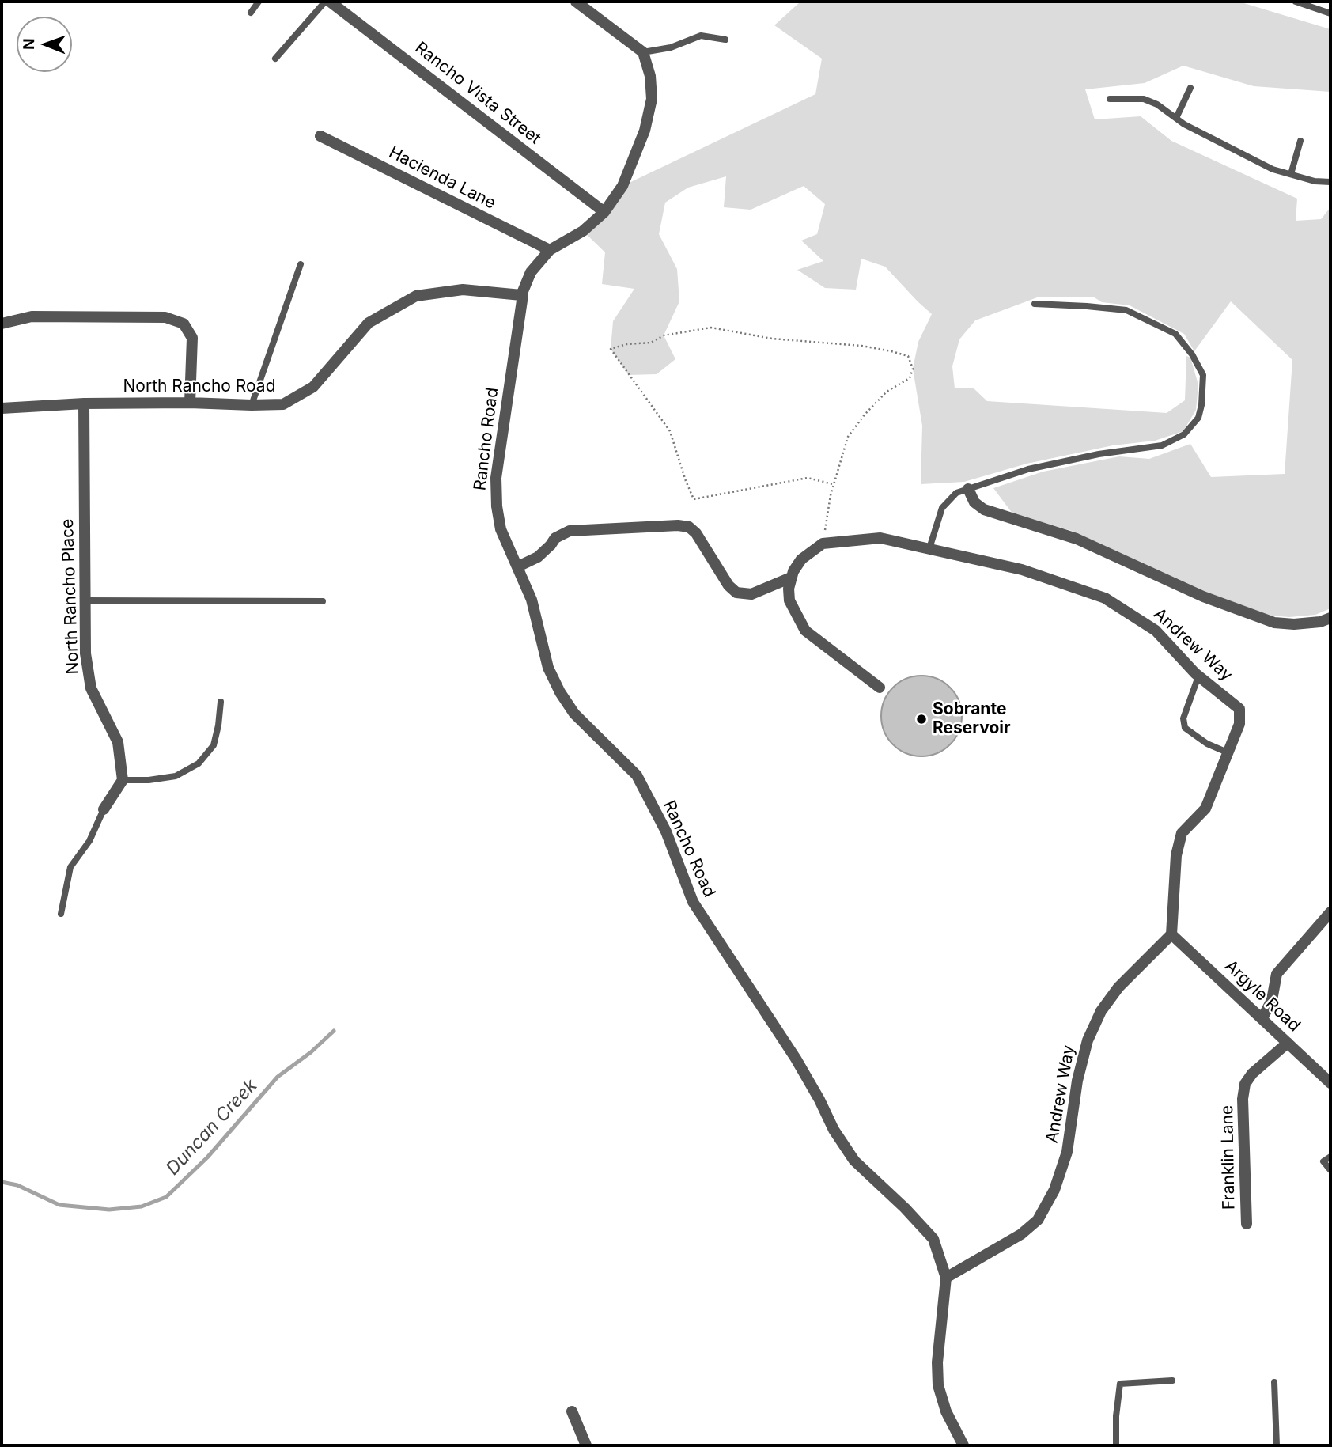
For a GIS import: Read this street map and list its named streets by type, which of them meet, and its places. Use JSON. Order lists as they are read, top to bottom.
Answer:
{
  "streets": {
    "street": [
      "Rancho Vista Street",
      "Hacienda Lane",
      "North Rancho Road",
      "Rancho Road",
      "North Rancho Place",
      "Andrew Way",
      "Argyle Road",
      "Franklin Lane"
    ]
  },
  "crossings": [
    ["Rancho Vista Street", "Rancho Road"],
    ["Hacienda Lane", "Rancho Road"],
    ["North Rancho Road", "Rancho Road"],
    ["North Rancho Road", "North Rancho Place"],
    ["Rancho Road", "Andrew Way"],
    ["Andrew Way", "Argyle Road"],
    ["Argyle Road", "Franklin Lane"]
  ],
  "water": ["Duncan Creek"],
  "places": ["Sobrante Reservoir"],
  "north": "left"
}
